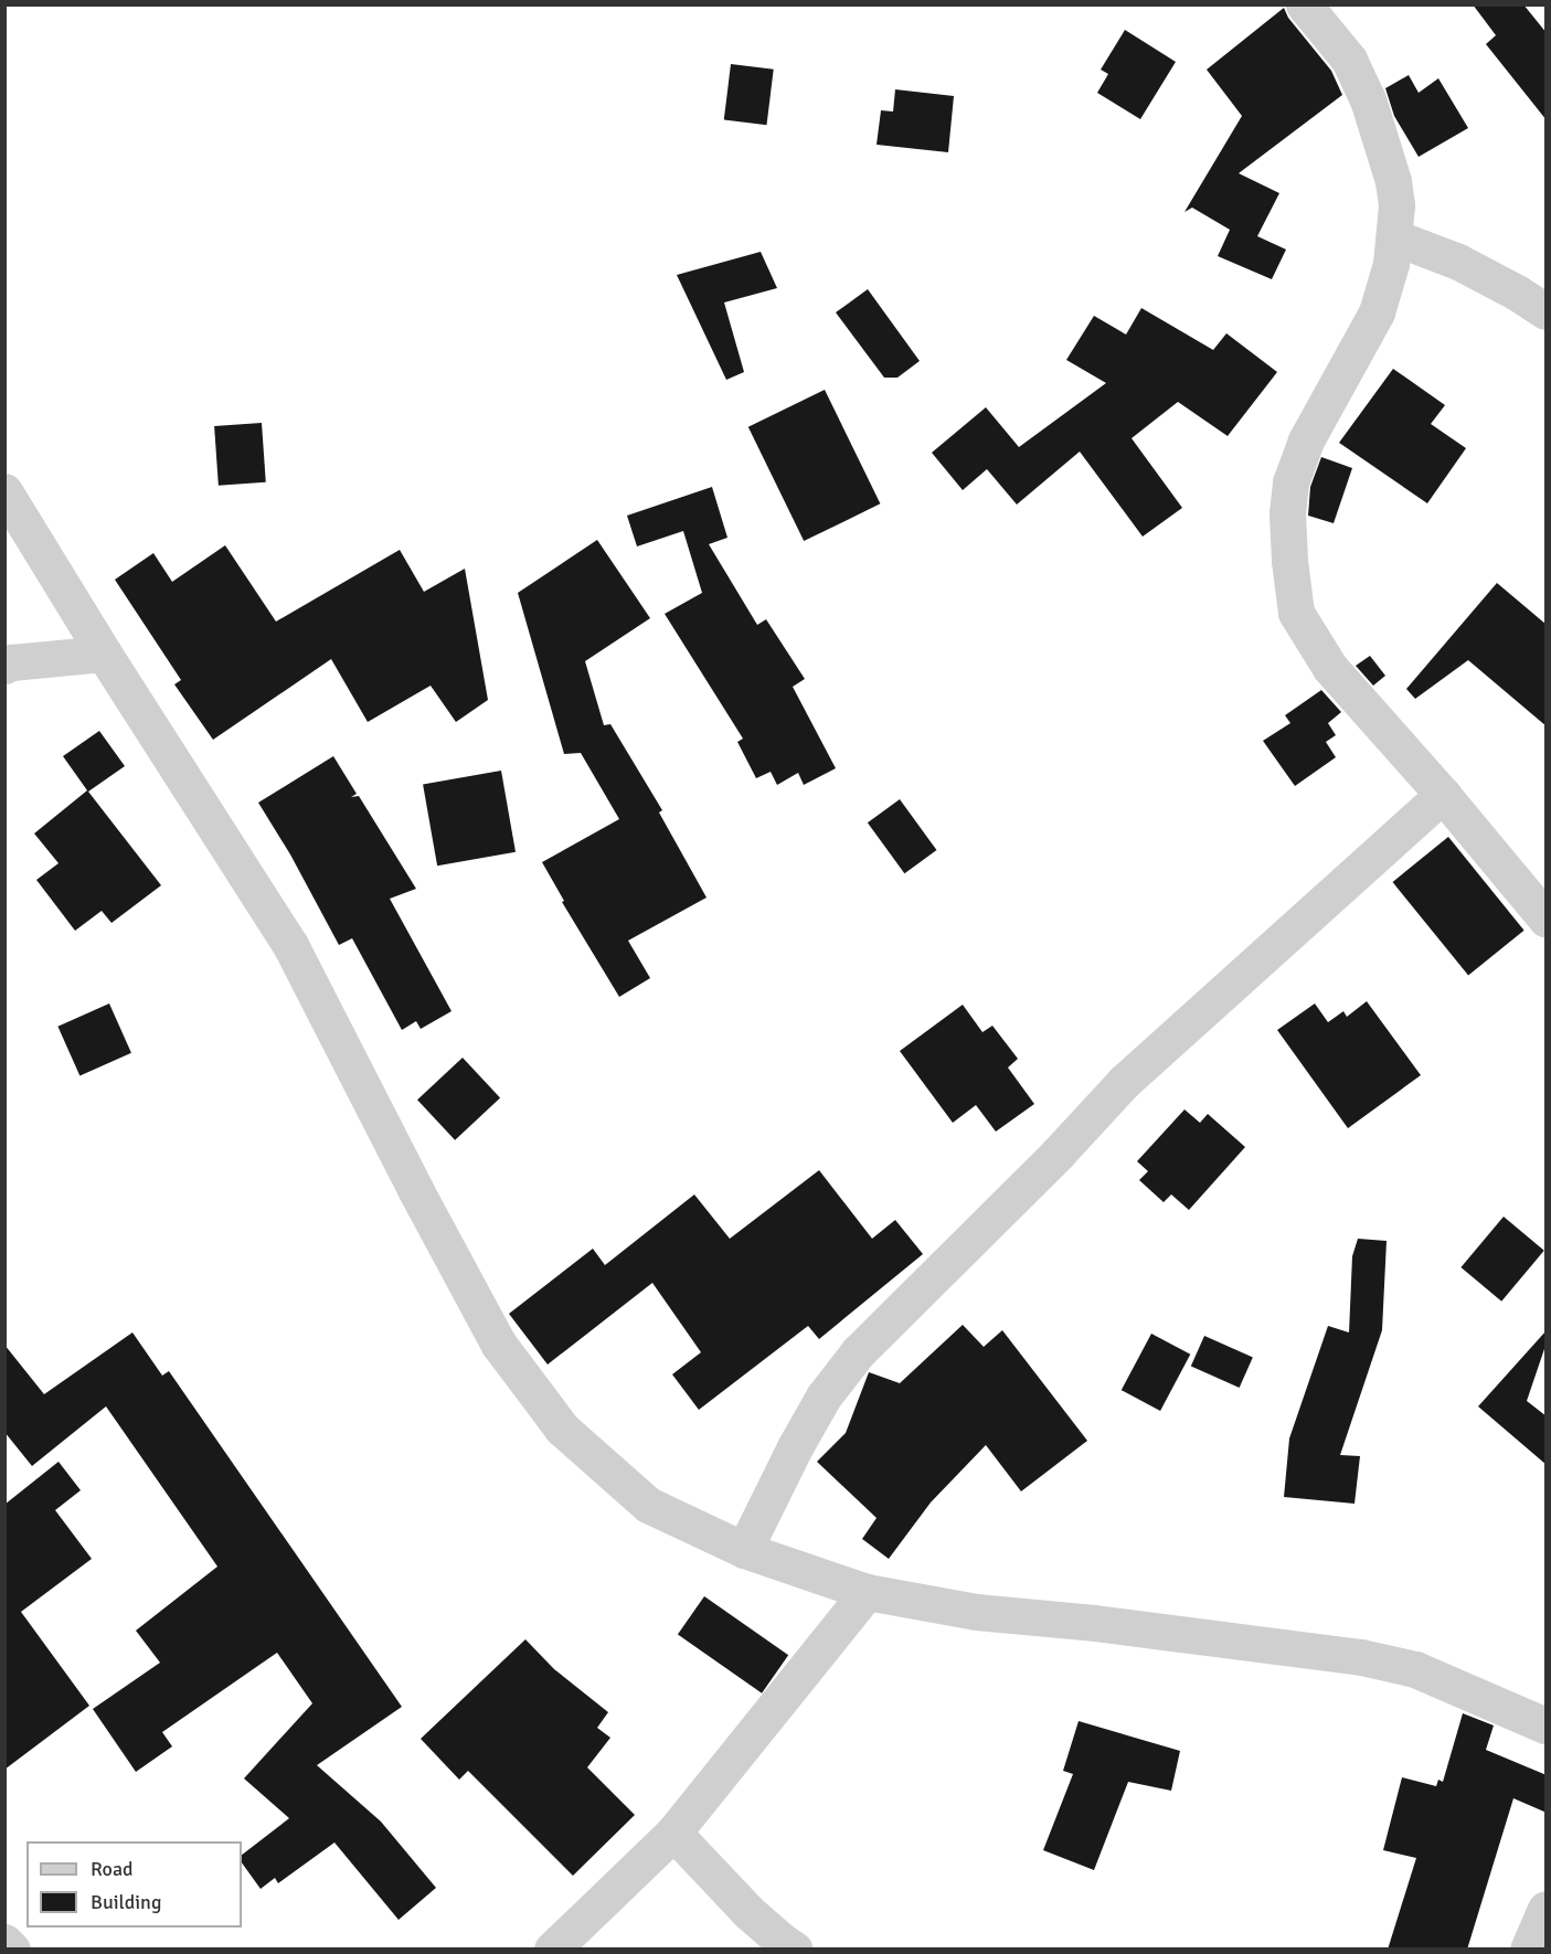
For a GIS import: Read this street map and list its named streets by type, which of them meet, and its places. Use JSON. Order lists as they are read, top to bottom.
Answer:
{
  "legend": ["Road", "Building"]
}
